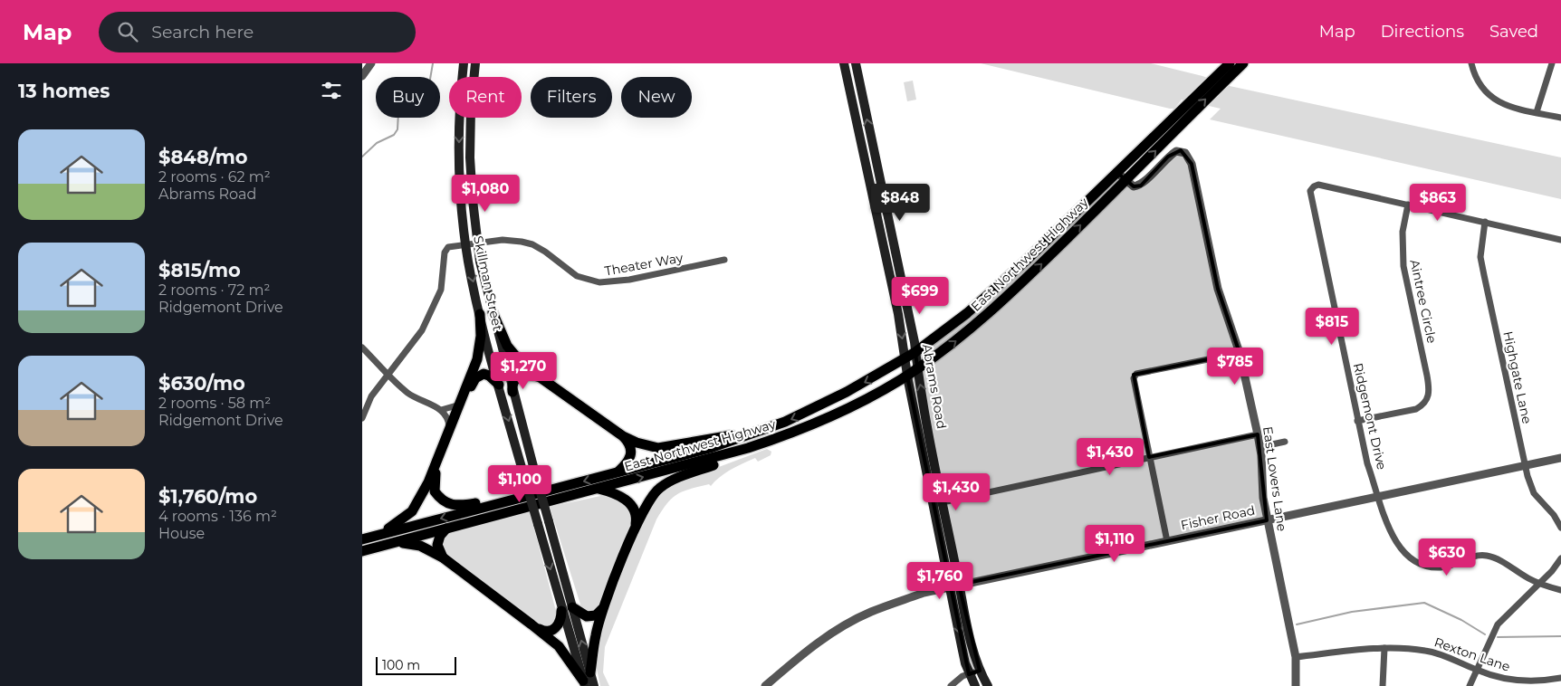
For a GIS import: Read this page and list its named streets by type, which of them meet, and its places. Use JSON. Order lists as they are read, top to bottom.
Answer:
{
  "streets": {
    "main road": ["East Northwest Highway", "Skillman Street", "Abrams Road"],
    "street": [
      "Theater Way",
      "Aintree Circle",
      "Highgate Lane",
      "Ridgemont Drive",
      "East Lovers Lane",
      "Fisher Road",
      "Rexton Lane"
    ]
  },
  "crossings": [
    ["East Northwest Highway", "Abrams Road"],
    ["East Northwest Highway", "East Lovers Lane"],
    ["Theater Way", "Skillman Street"],
    ["Aintree Circle", "Ridgemont Drive"],
    ["Highgate Lane", "Fisher Road"],
    ["Abrams Road", "Fisher Road"],
    ["Ridgemont Drive", "Fisher Road"],
    ["East Lovers Lane", "Fisher Road"],
    ["East Lovers Lane", "Rexton Lane"]
  ],
  "scale_bar": "100 m",
  "page": {
    "header": "Map",
    "search": "Search here",
    "nav": ["Map", "Directions", "Saved"],
    "heading": "13 homes",
    "chip": [
      "Buy",
      "Rent",
      "Filters",
      "New"
    ],
    "list": [
      {
        "name": "$848/mo",
        "note": "2 rooms · 62 m² · Abrams Road"
      },
      {
        "name": "$815/mo",
        "note": "2 rooms · 72 m² · Ridgemont Drive"
      },
      {
        "name": "$630/mo",
        "note": "2 rooms · 58 m² · Ridgemont Drive"
      },
      {
        "name": "$1,760/mo",
        "note": "4 rooms · 136 m² · House"
      }
    ],
    "price": [
      "$1,080",
      "$848",
      "$863",
      "$699",
      "$815",
      "$785",
      "$1,270",
      "$1,430",
      "$1,100",
      "$1,430",
      "$1,110",
      "$630",
      "$1,760"
    ],
    "scale": "100 m"
  }
}
